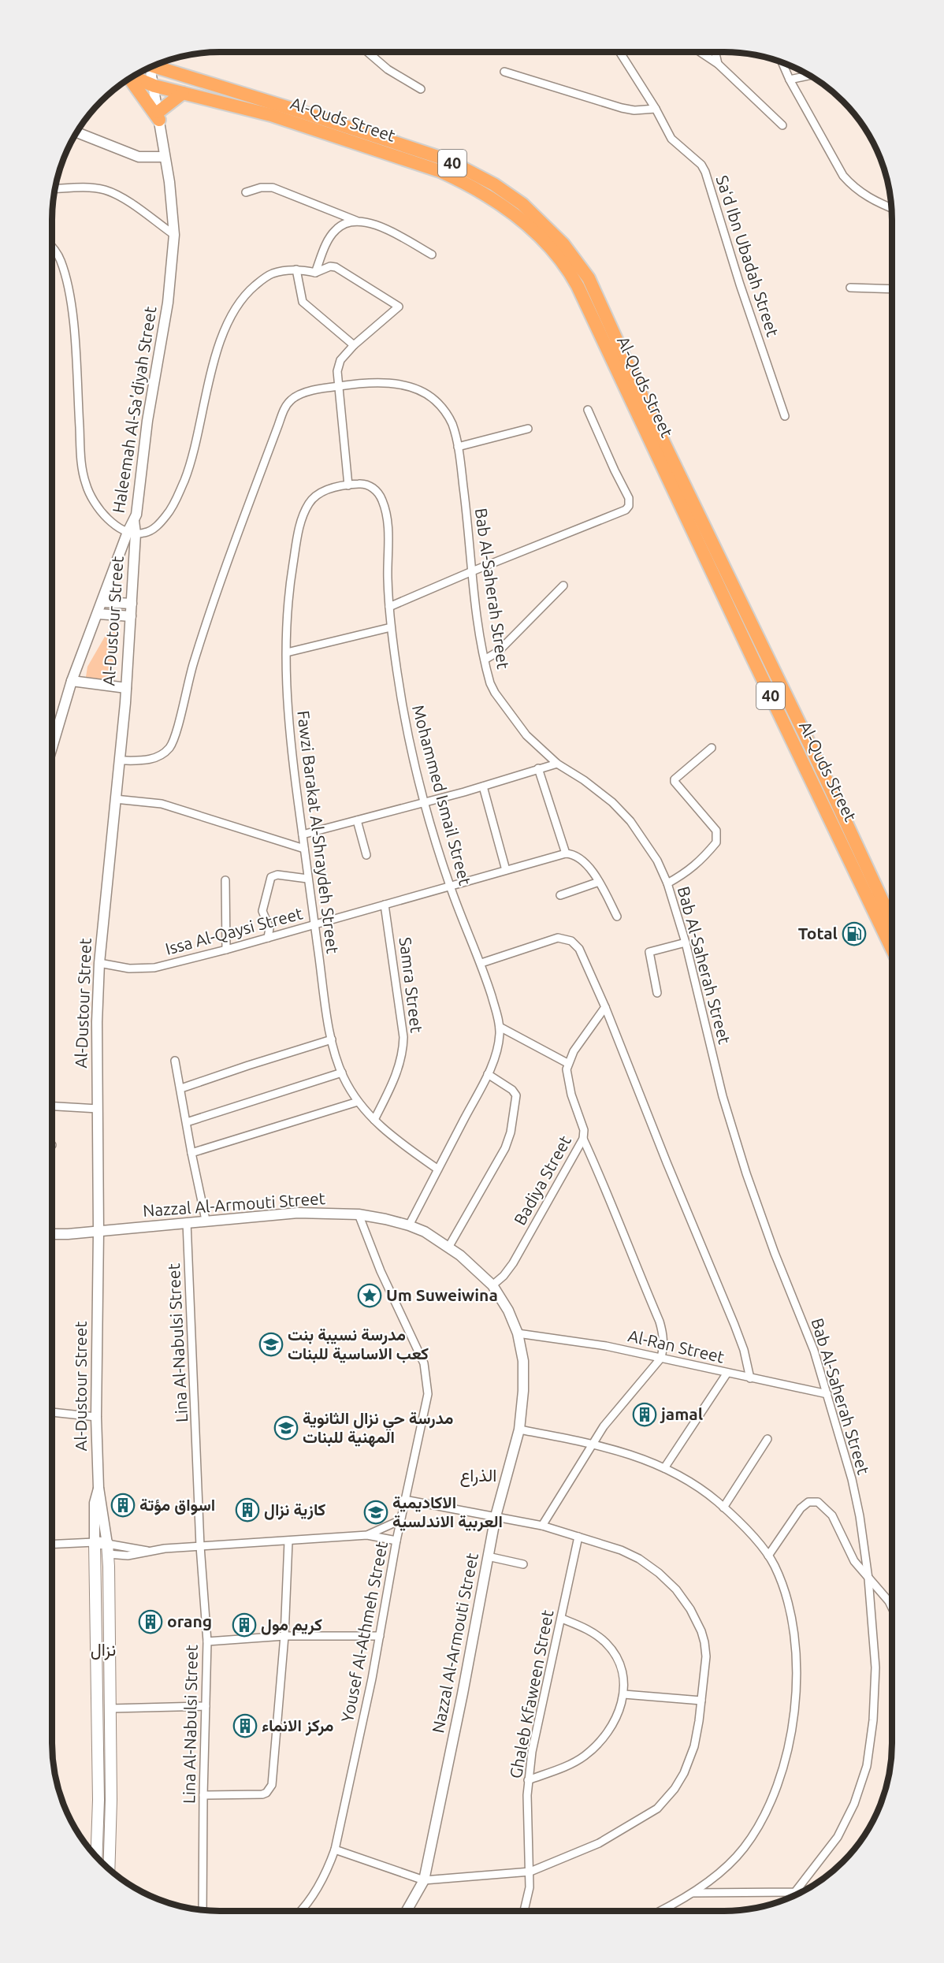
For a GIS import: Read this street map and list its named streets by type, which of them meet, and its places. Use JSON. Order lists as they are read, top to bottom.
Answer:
{
  "streets": {
    "highway": ["Al-Quds Street", "40"],
    "main road": ["Al-Dustour Street"],
    "street": [
      "Saʻd Ibn Ubadah Street",
      "Haleemah Al-Sa'diyah Street",
      "Bab Al-Saherah Street",
      "Mohammed Ismail Street",
      "Fawzi Barakat Al-Shraydeh Street",
      "Issa Al-Qaysi Street",
      "Samra Street",
      "Badiya Street",
      "Nazzal Al-Armouti Street",
      "Lina Al-Nabulsi Street",
      "Al-Ran Street",
      "Yousef Al-Athmeh Street",
      "Ghaleb Kfaween Street"
    ]
  },
  "crossings": [
    ["Al-Quds Street", "Haleemah Al-Sa'diyah Street"],
    ["Haleemah Al-Sa'diyah Street", "Al-Dustour Street"],
    ["Bab Al-Saherah Street", "Al-Dustour Street"],
    ["Bab Al-Saherah Street", "Al-Ran Street"],
    ["Al-Dustour Street", "Issa Al-Qaysi Street"],
    ["Al-Dustour Street", "Nazzal Al-Armouti Street"],
    ["Mohammed Ismail Street", "Fawzi Barakat Al-Shraydeh Street"],
    ["Mohammed Ismail Street", "Issa Al-Qaysi Street"],
    ["Mohammed Ismail Street", "Nazzal Al-Armouti Street"],
    ["Fawzi Barakat Al-Shraydeh Street", "Issa Al-Qaysi Street"],
    ["Fawzi Barakat Al-Shraydeh Street", "Samra Street"],
    ["Issa Al-Qaysi Street", "Samra Street"],
    ["Badiya Street", "Nazzal Al-Armouti Street"],
    ["Nazzal Al-Armouti Street", "Lina Al-Nabulsi Street"],
    ["Nazzal Al-Armouti Street", "Al-Ran Street"],
    ["Nazzal Al-Armouti Street", "Yousef Al-Athmeh Street"]
  ],
  "districts": ["الذراع", "نزال"],
  "places": {
    "fuel station": ["Total"],
    "place": ["Um Suweiwina"],
    "school or university": ["مدرسة نسيبة بنت كعب الاساسية للبنات", "مدرسة حي نزال الثانوية المهنية للبنات", "الاكاديمية العربية الاندلسية"],
    "building": [
      "jamal",
      "اسواق مؤتة",
      "كازية نزال",
      "orang",
      "كريم مول",
      "مركز الانماء"
    ]
  }
}
